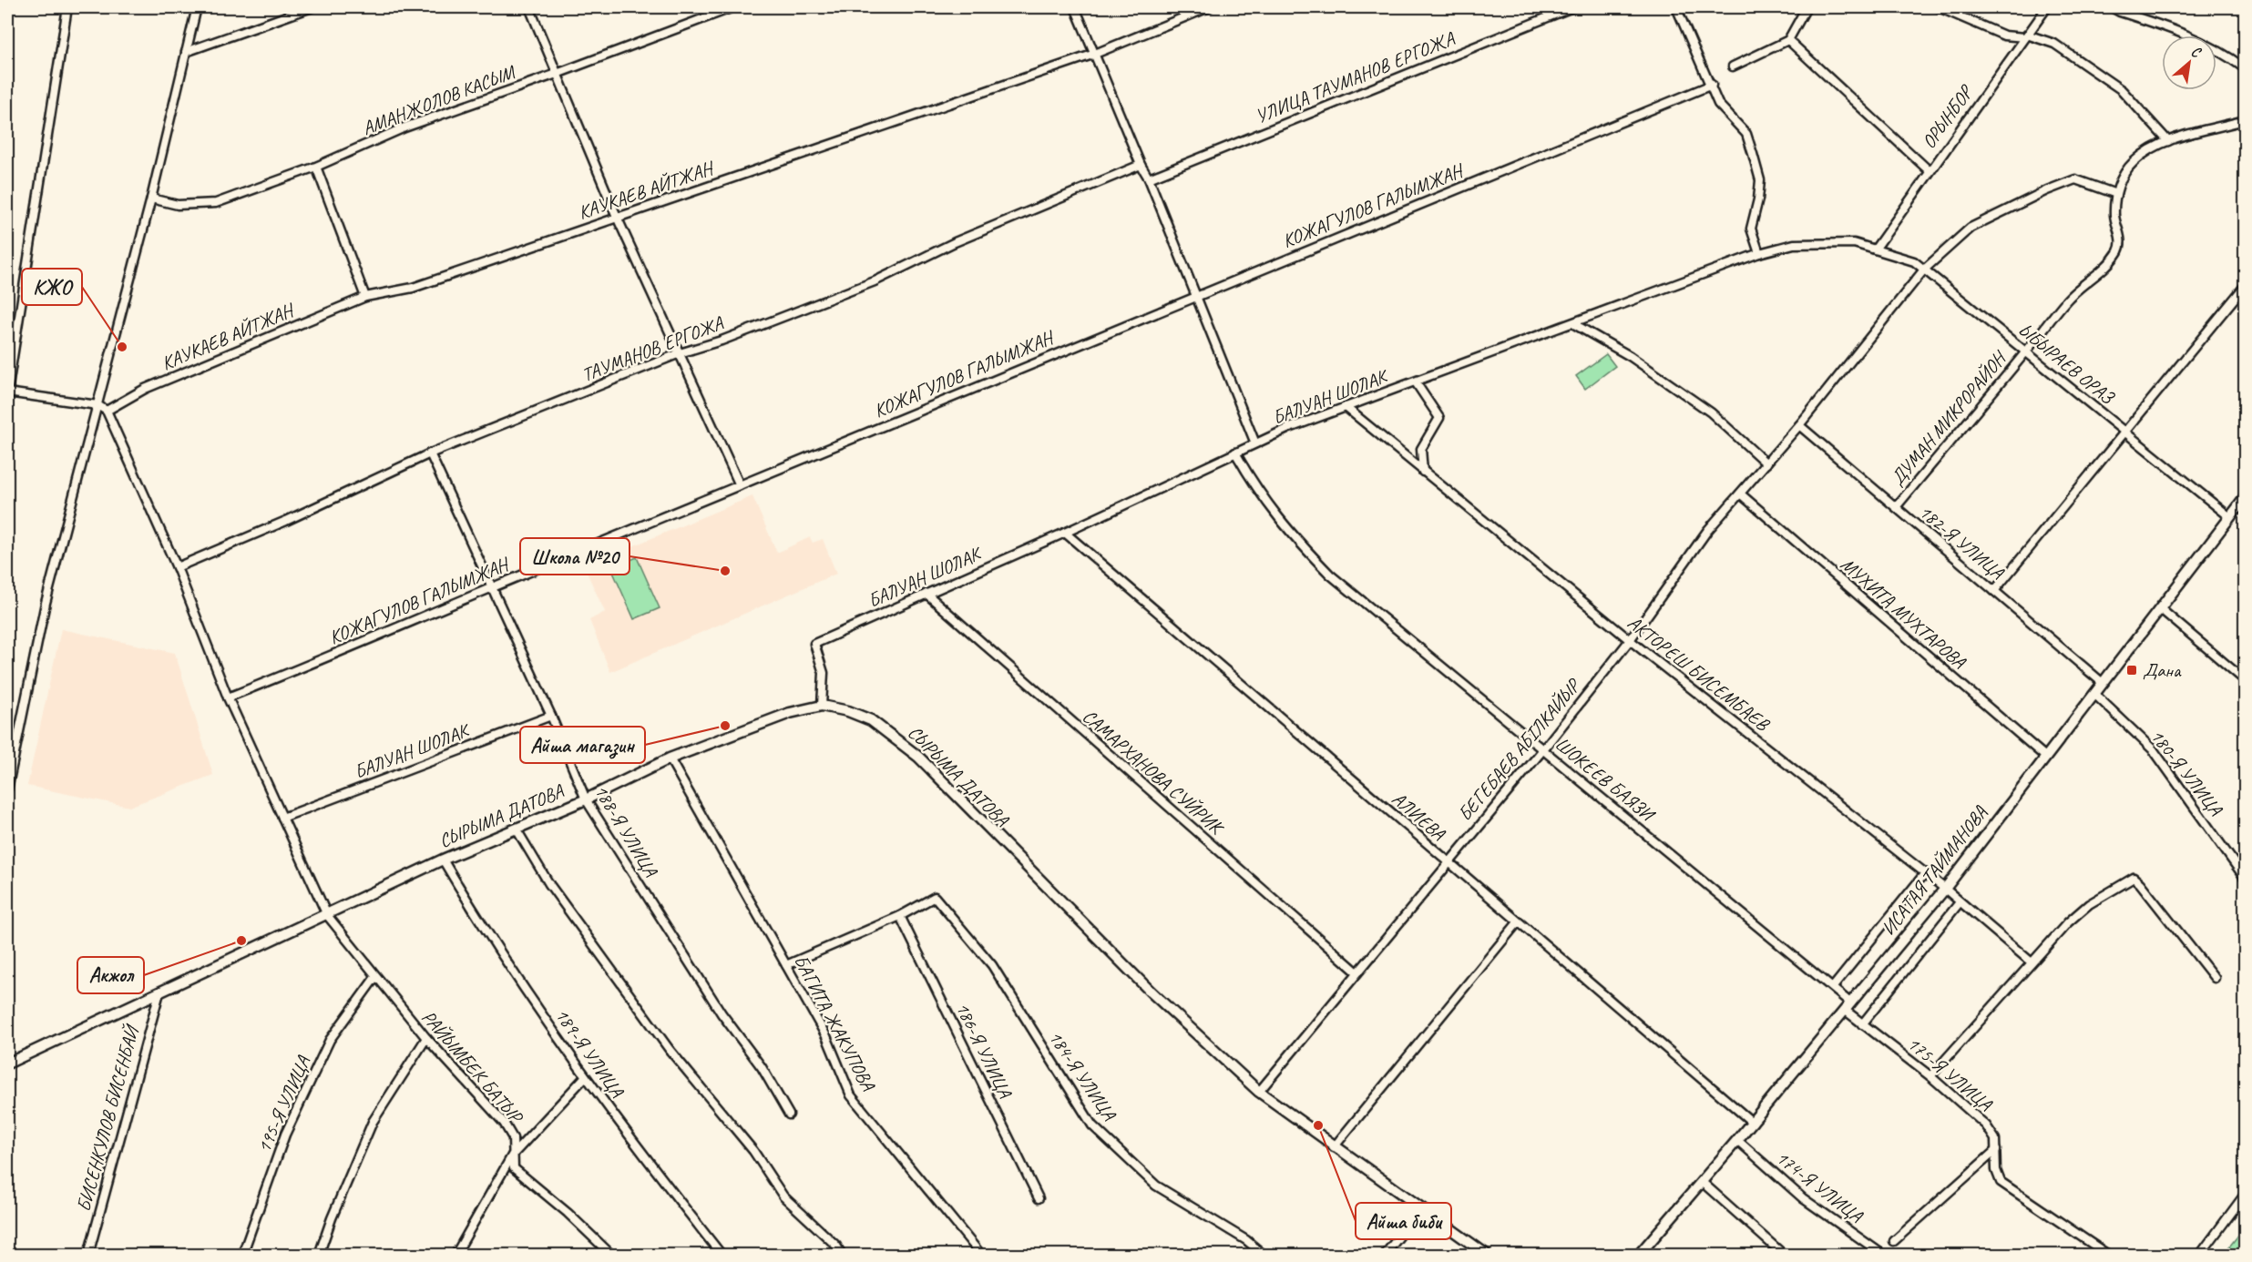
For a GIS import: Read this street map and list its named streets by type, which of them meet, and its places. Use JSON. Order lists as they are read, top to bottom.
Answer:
{
  "streets": {
    "street": [
      "УЛИЦА ТАУМАНОВ ЕРГОЖА",
      "АМАНЖОЛОВ КАСЫМ",
      "ОРЫНБОР",
      "КАУКАЕВ АЙТЖАН",
      "КОЖАГУЛОВ ГАЛЫМЖАН",
      "ТАУМАНОВ ЕРГОЖА",
      "ЫБЫРАЕВ ОРАЗ",
      "БАЛУАН ШОЛАК",
      "ДУМАН МИКРОРАЙОН",
      "182-Я УЛИЦА",
      "МУХИТА МУХТАРОВА",
      "АКТОРЕШ БИСЕМБАЕВ",
      "БЕГЕБАЕВ АБІЛКАЙЫР",
      "САМАРХАНОВА СУЙРИК",
      "180-Я УЛИЦА",
      "СЫРЫМА ДАТОВА",
      "ШОКЕЕВ БАЯЗИ",
      "АЛИЕВА",
      "188-Я УЛИЦА",
      "ИСАТАЯ ТАЙМАНОВА",
      "БАГИТА ЖАКУПОВА",
      "186-Я УЛИЦА",
      "189-Я УЛИЦА",
      "РАЙЫМБЕК БАТЫР",
      "175-Я УЛИЦА",
      "184-Я УЛИЦА",
      "195-Я УЛИЦА",
      "БИСЕНКУЛОВ БИСЕНБАЙ",
      "174-Я УЛИЦА"
    ]
  },
  "crossings": [
    ["ОРЫНБОР", "ЫБЫРАЕВ ОРАЗ"],
    ["ОРЫНБОР", "БАЛУАН ШОЛАК"],
    ["КАУКАЕВ АЙТЖАН", "РАЙЫМБЕК БАТЫР"],
    ["КОЖАГУЛОВ ГАЛЫМЖАН", "188-Я УЛИЦА"],
    ["КОЖАГУЛОВ ГАЛЫМЖАН", "РАЙЫМБЕК БАТЫР"],
    ["ТАУМАНОВ ЕРГОЖА", "188-Я УЛИЦА"],
    ["ТАУМАНОВ ЕРГОЖА", "РАЙЫМБЕК БАТЫР"],
    ["ЫБЫРАЕВ ОРАЗ", "БАЛУАН ШОЛАК"],
    ["ЫБЫРАЕВ ОРАЗ", "ДУМАН МИКРОРАЙОН"],
    ["ЫБЫРАЕВ ОРАЗ", "ИСАТАЯ ТАЙМАНОВА"],
    ["БАЛУАН ШОЛАК", "АКТОРЕШ БИСЕМБАЕВ"],
    ["БАЛУАН ШОЛАК", "САМАРХАНОВА СУЙРИК"],
    ["БАЛУАН ШОЛАК", "СЫРЫМА ДАТОВА"],
    ["БАЛУАН ШОЛАК", "ШОКЕЕВ БАЯЗИ"],
    ["БАЛУАН ШОЛАК", "АЛИЕВА"],
    ["БАЛУАН ШОЛАК", "188-Я УЛИЦА"],
    ["БАЛУАН ШОЛАК", "РАЙЫМБЕК БАТЫР"],
    ["ДУМАН МИКРОРАЙОН", "182-Я УЛИЦА"],
    ["182-Я УЛИЦА", "БЕГЕБАЕВ АБІЛКАЙЫР"],
    ["182-Я УЛИЦА", "ИСАТАЯ ТАЙМАНОВА"],
    ["МУХИТА МУХТАРОВА", "БЕГЕБАЕВ АБІЛКАЙЫР"],
    ["МУХИТА МУХТАРОВА", "ИСАТАЯ ТАЙМАНОВА"],
    ["АКТОРЕШ БИСЕМБАЕВ", "БЕГЕБАЕВ АБІЛКАЙЫР"],
    ["АКТОРЕШ БИСЕМБАЕВ", "ИСАТАЯ ТАЙМАНОВА"],
    ["БЕГЕБАЕВ АБІЛКАЙЫР", "САМАРХАНОВА СУЙРИК"],
    ["БЕГЕБАЕВ АБІЛКАЙЫР", "СЫРЫМА ДАТОВА"],
    ["БЕГЕБАЕВ АБІЛКАЙЫР", "ШОКЕЕВ БАЯЗИ"],
    ["БЕГЕБАЕВ АБІЛКАЙЫР", "АЛИЕВА"],
    ["180-Я УЛИЦА", "ИСАТАЯ ТАЙМАНОВА"],
    ["СЫРЫМА ДАТОВА", "188-Я УЛИЦА"],
    ["СЫРЫМА ДАТОВА", "БАГИТА ЖАКУПОВА"],
    ["СЫРЫМА ДАТОВА", "189-Я УЛИЦА"],
    ["СЫРЫМА ДАТОВА", "РАЙЫМБЕК БАТЫР"],
    ["СЫРЫМА ДАТОВА", "БИСЕНКУЛОВ БИСЕНБАЙ"],
    ["ШОКЕЕВ БАЯЗИ", "ИСАТАЯ ТАЙМАНОВА"],
    ["ШОКЕЕВ БАЯЗИ", "175-Я УЛИЦА"],
    ["АЛИЕВА", "ИСАТАЯ ТАЙМАНОВА"],
    ["ИСАТАЯ ТАЙМАНОВА", "175-Я УЛИЦА"],
    ["ИСАТАЯ ТАЙМАНОВА", "174-Я УЛИЦА"],
    ["186-Я УЛИЦА", "184-Я УЛИЦА"],
    ["РАЙЫМБЕК БАТЫР", "195-Я УЛИЦА"]
  ],
  "places": {
    "other": [
      "КЖО",
      "Школа №20",
      "Айша магазин",
      "Акжол",
      "Айша биби"
    ],
    "transit": ["Дана"]
  },
  "north": "top right"
}
